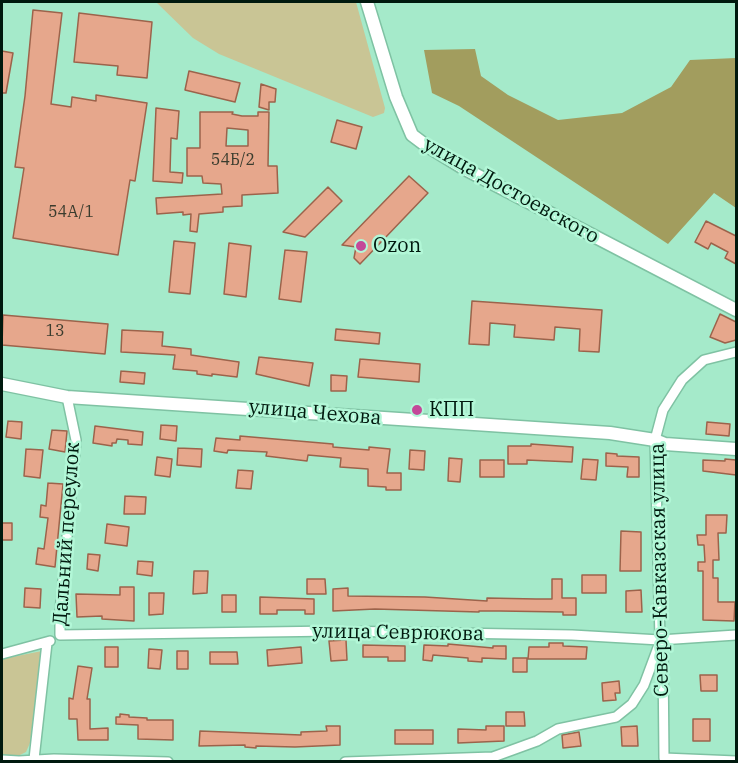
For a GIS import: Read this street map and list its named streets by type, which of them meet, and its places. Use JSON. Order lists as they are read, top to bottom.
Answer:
{
  "streets": {
    "street": [
      "улица Достоевского",
      "улица Чехова",
      "Дальний переулок",
      "Северо-Кавказская улица",
      "улица Севрюкова"
    ]
  },
  "crossings": [
    ["улица Чехова", "Дальний переулок"],
    ["улица Чехова", "Северо-Кавказская улица"],
    ["Дальний переулок", "улица Севрюкова"],
    ["Северо-Кавказская улица", "улица Севрюкова"]
  ],
  "places": ["Ozon", "КПП"],
  "house_numbers": ["54Б/2", "54А/1", "13"]
}
